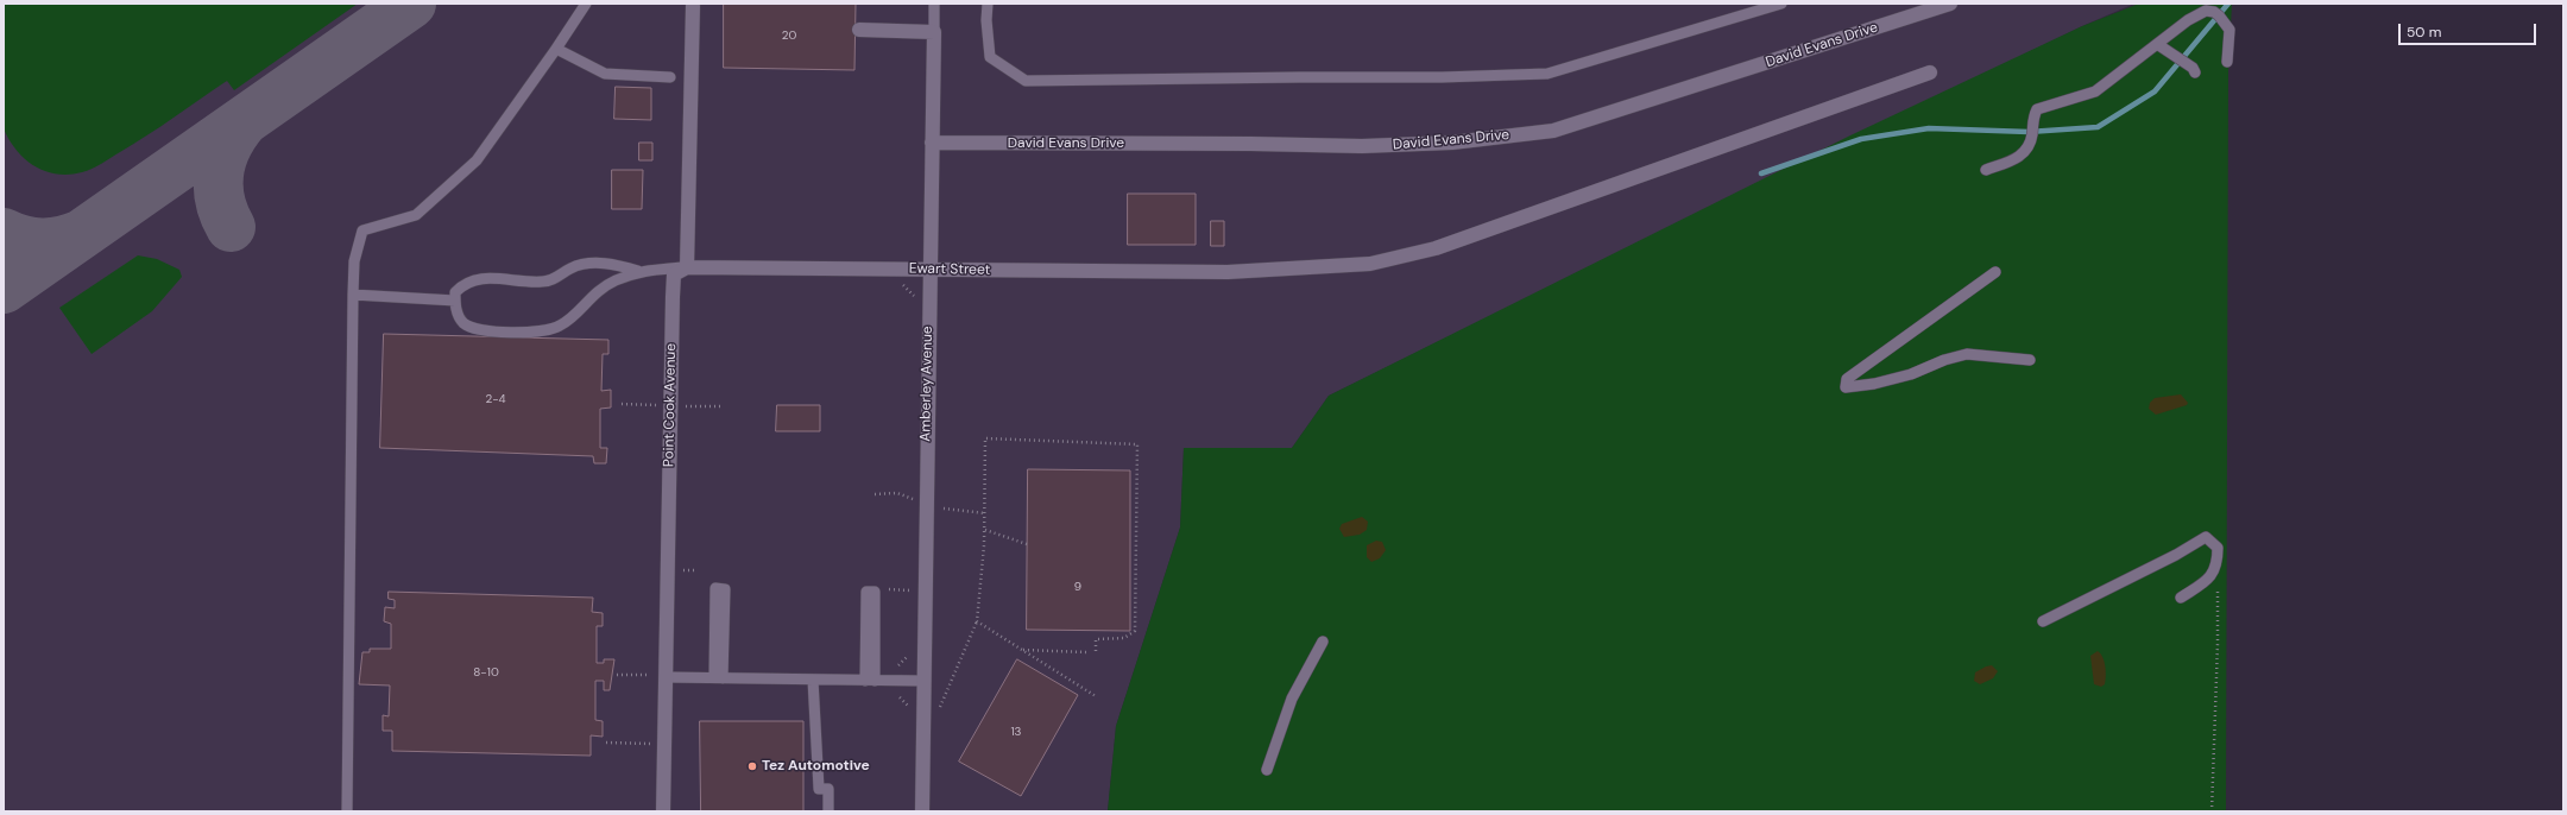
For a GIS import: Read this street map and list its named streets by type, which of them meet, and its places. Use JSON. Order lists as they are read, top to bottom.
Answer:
{
  "streets": {
    "street": [
      "David Evans Drive",
      "Ewart Street",
      "Amberley Avenue",
      "Point Cook Avenue"
    ]
  },
  "crossings": [
    ["David Evans Drive", "Amberley Avenue"],
    ["Ewart Street", "Amberley Avenue"],
    ["Ewart Street", "Point Cook Avenue"]
  ],
  "places": ["Tez Automotive"],
  "house_numbers": [
    "20",
    "2-4",
    "9",
    "8-10",
    "13"
  ],
  "scale_bar": "50 m"
}
